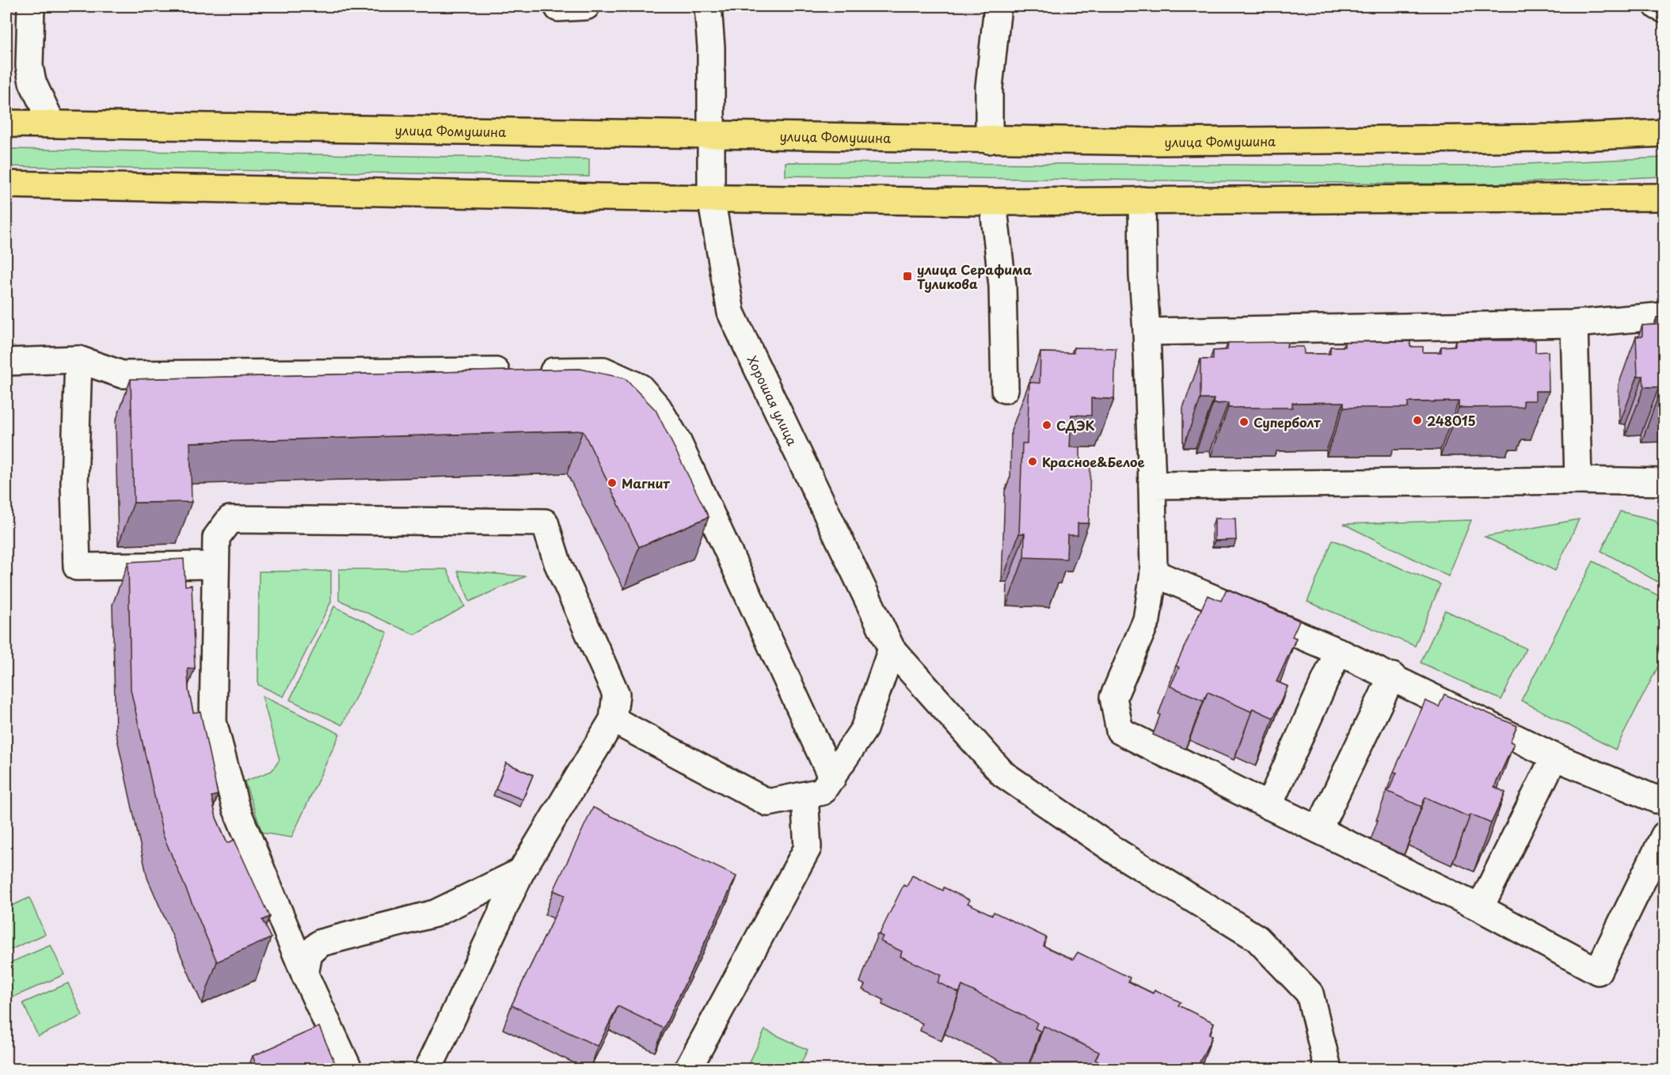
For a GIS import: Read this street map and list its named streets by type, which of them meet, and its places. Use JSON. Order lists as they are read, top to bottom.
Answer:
{
  "streets": {
    "main road": ["улица Фомушина"],
    "street": ["Хорошая улица"]
  },
  "crossings": [
    ["улица Фомушина", "Хорошая улица"]
  ],
  "places": {
    "transit": ["улица Серафима Туликова"],
    "other": [
      "248015",
      "Суперболт",
      "СДЭК",
      "Красное&Белое",
      "Магнит"
    ]
  }
}
